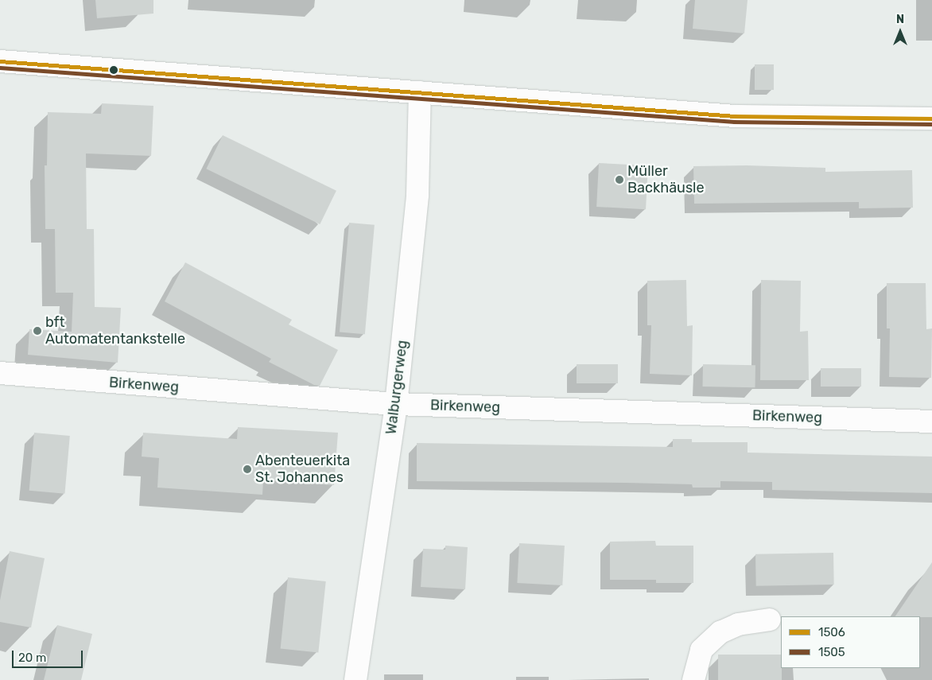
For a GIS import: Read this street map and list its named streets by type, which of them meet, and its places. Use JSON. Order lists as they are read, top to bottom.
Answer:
{
  "streets": {
    "street": ["Birkenweg", "Walburgerweg"]
  },
  "crossings": [
    ["Birkenweg", "Walburgerweg"]
  ],
  "places": ["Müller Backhäusle", "bft Automatentankstelle", "Abenteuerkita St. Johannes"],
  "lines": ["transit line 1506", "transit line 1505"],
  "legend": ["1506", "1505"],
  "scale_bar": "20 m",
  "north": "top"
}
